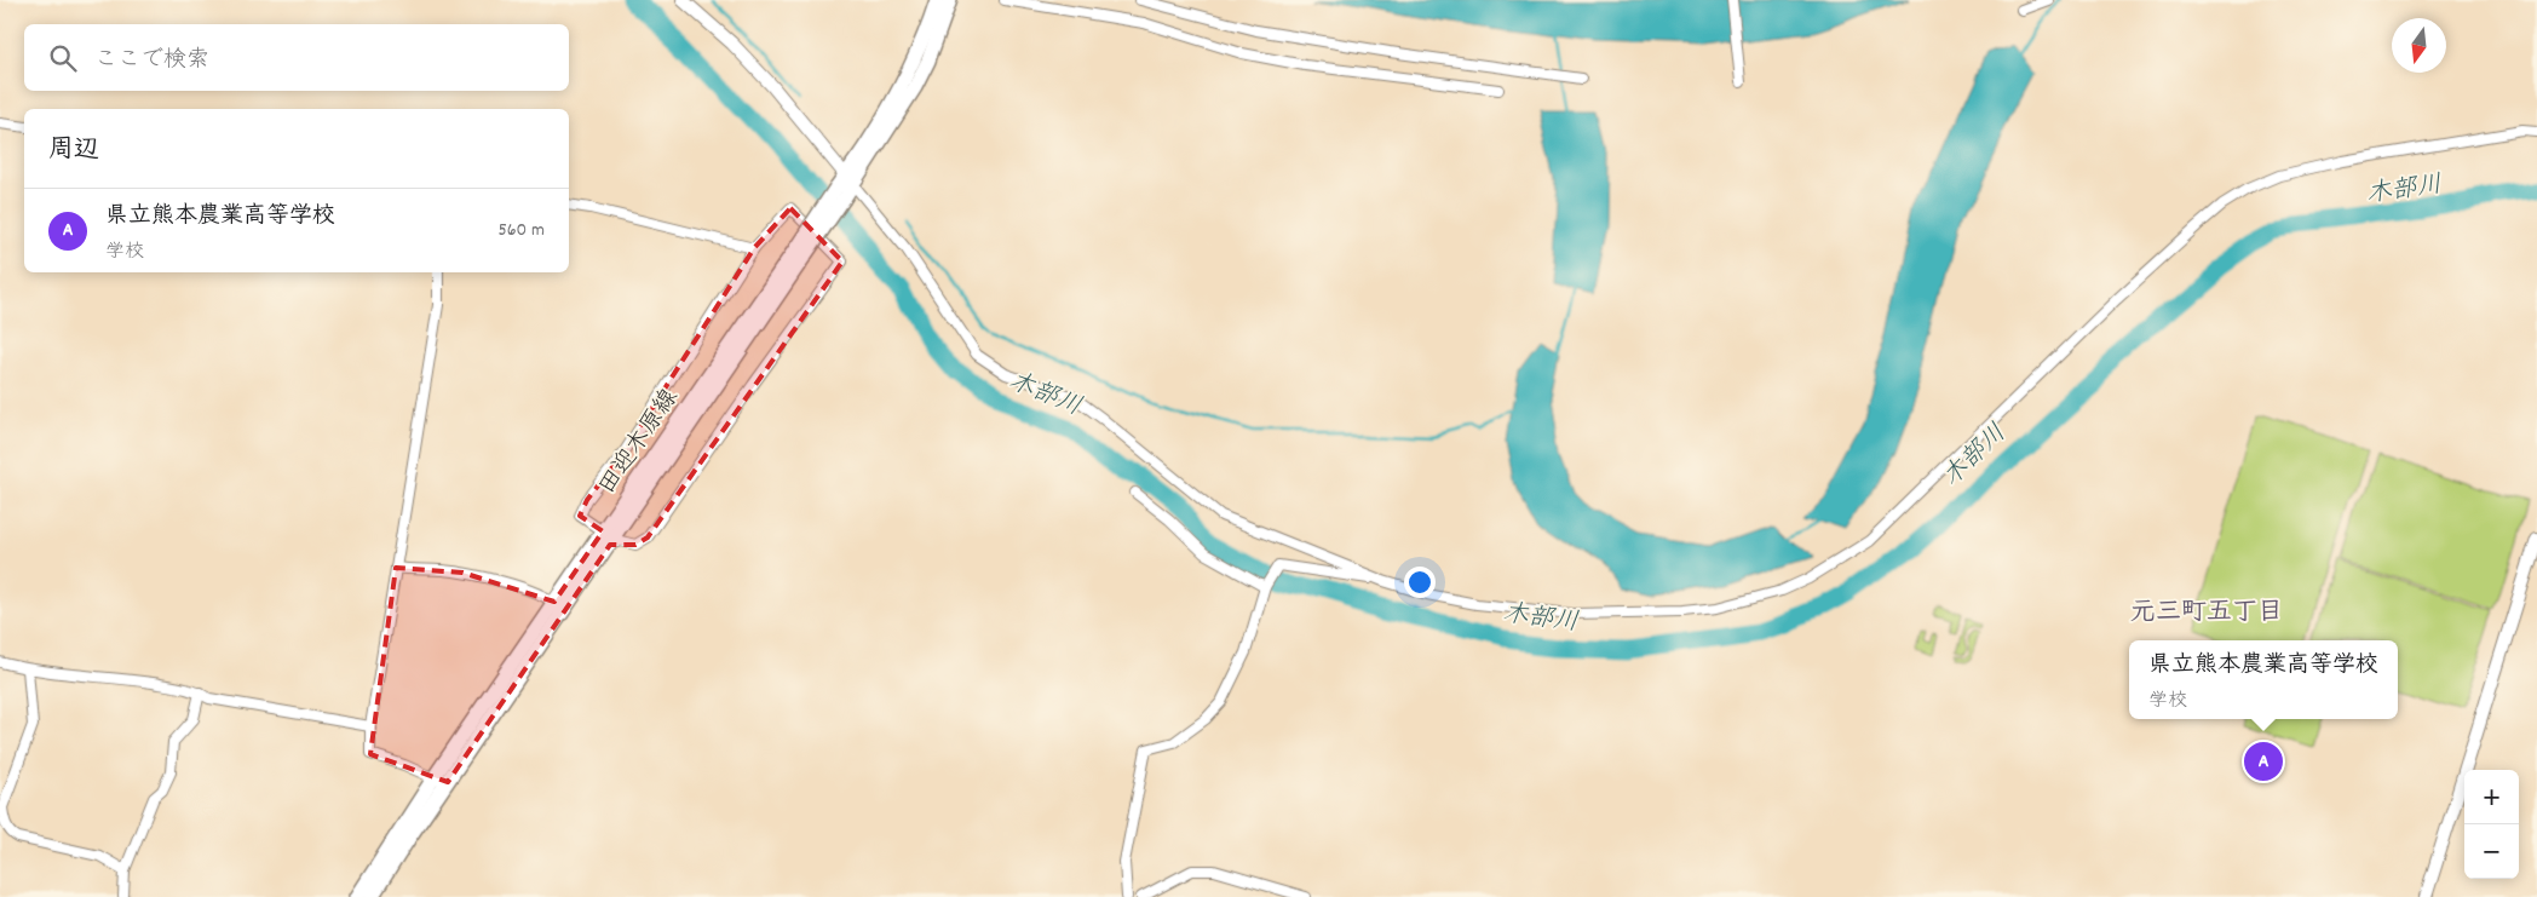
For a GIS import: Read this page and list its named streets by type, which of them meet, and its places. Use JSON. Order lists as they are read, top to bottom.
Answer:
{
  "streets": {
    "main road": ["田迎木原線"]
  },
  "districts": ["元三町五丁目"],
  "water": ["木部川"],
  "north": "bottom",
  "page": {
    "search": "ここで検索",
    "heading": "周辺",
    "list": [
      {
        "mark": "A",
        "name": "県立熊本農業高等学校",
        "note": "学校",
        "value": "560 m"
      }
    ],
    "popup": ["県立熊本農業高等学校", "学校"],
    "pins": "A",
    "map_buttons": ["+", "−"]
  }
}
